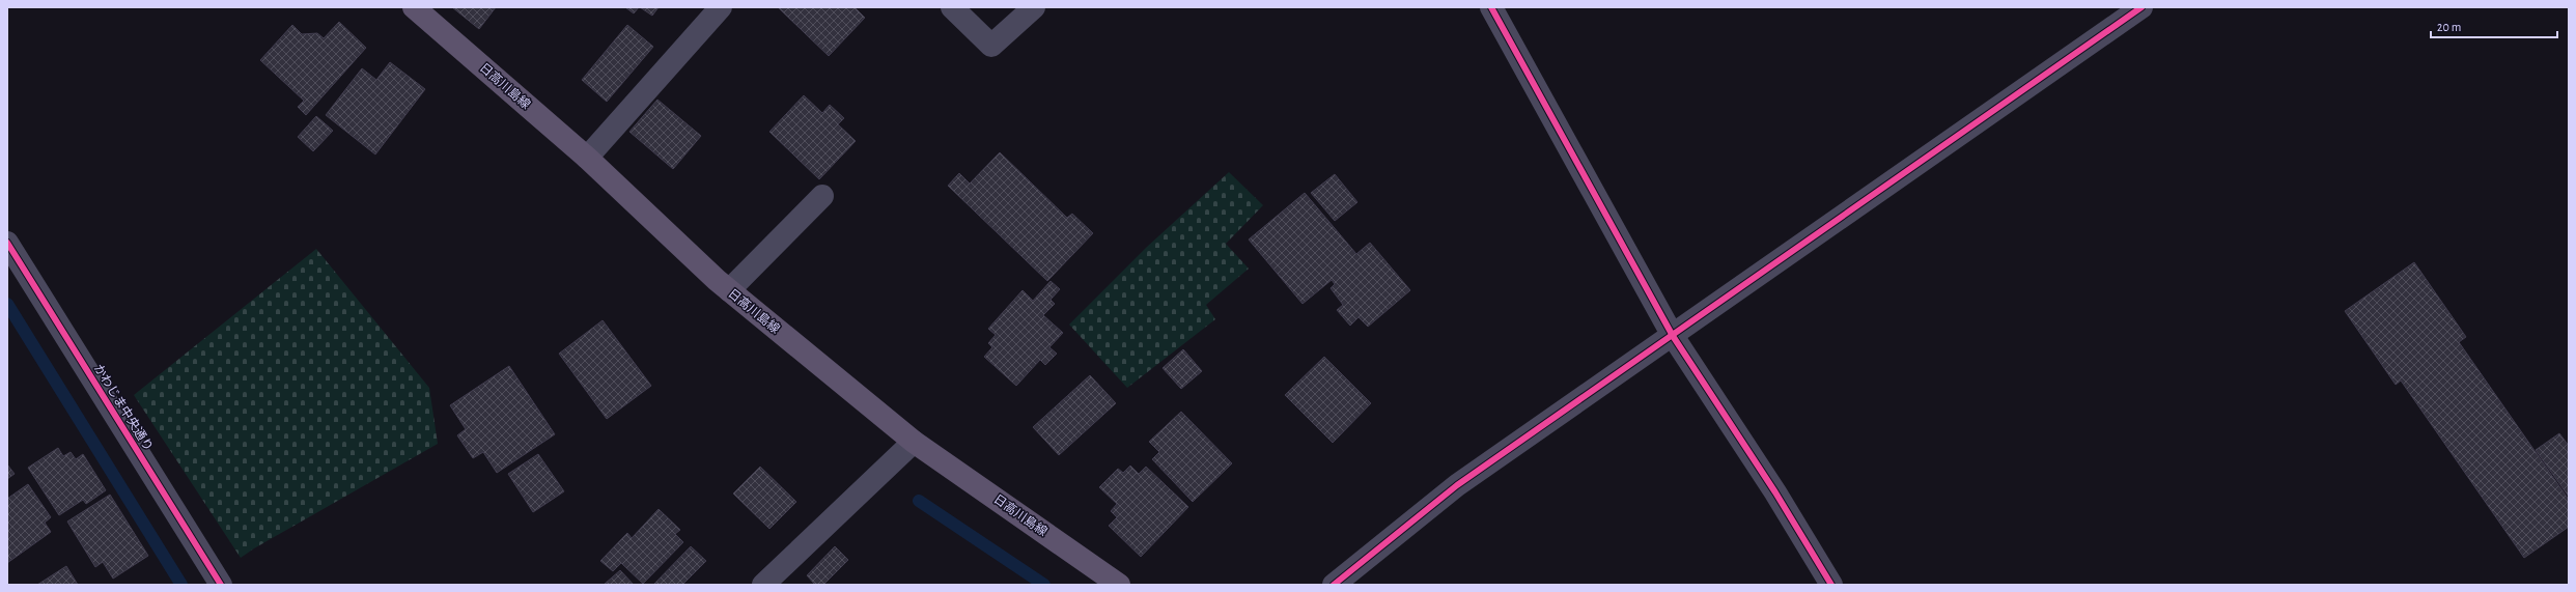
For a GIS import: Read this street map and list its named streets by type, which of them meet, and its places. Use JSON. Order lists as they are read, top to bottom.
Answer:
{
  "streets": {
    "main road": ["日高川島線"],
    "street": ["かわじま中央通り"]
  },
  "scale_bar": "20 m"
}
